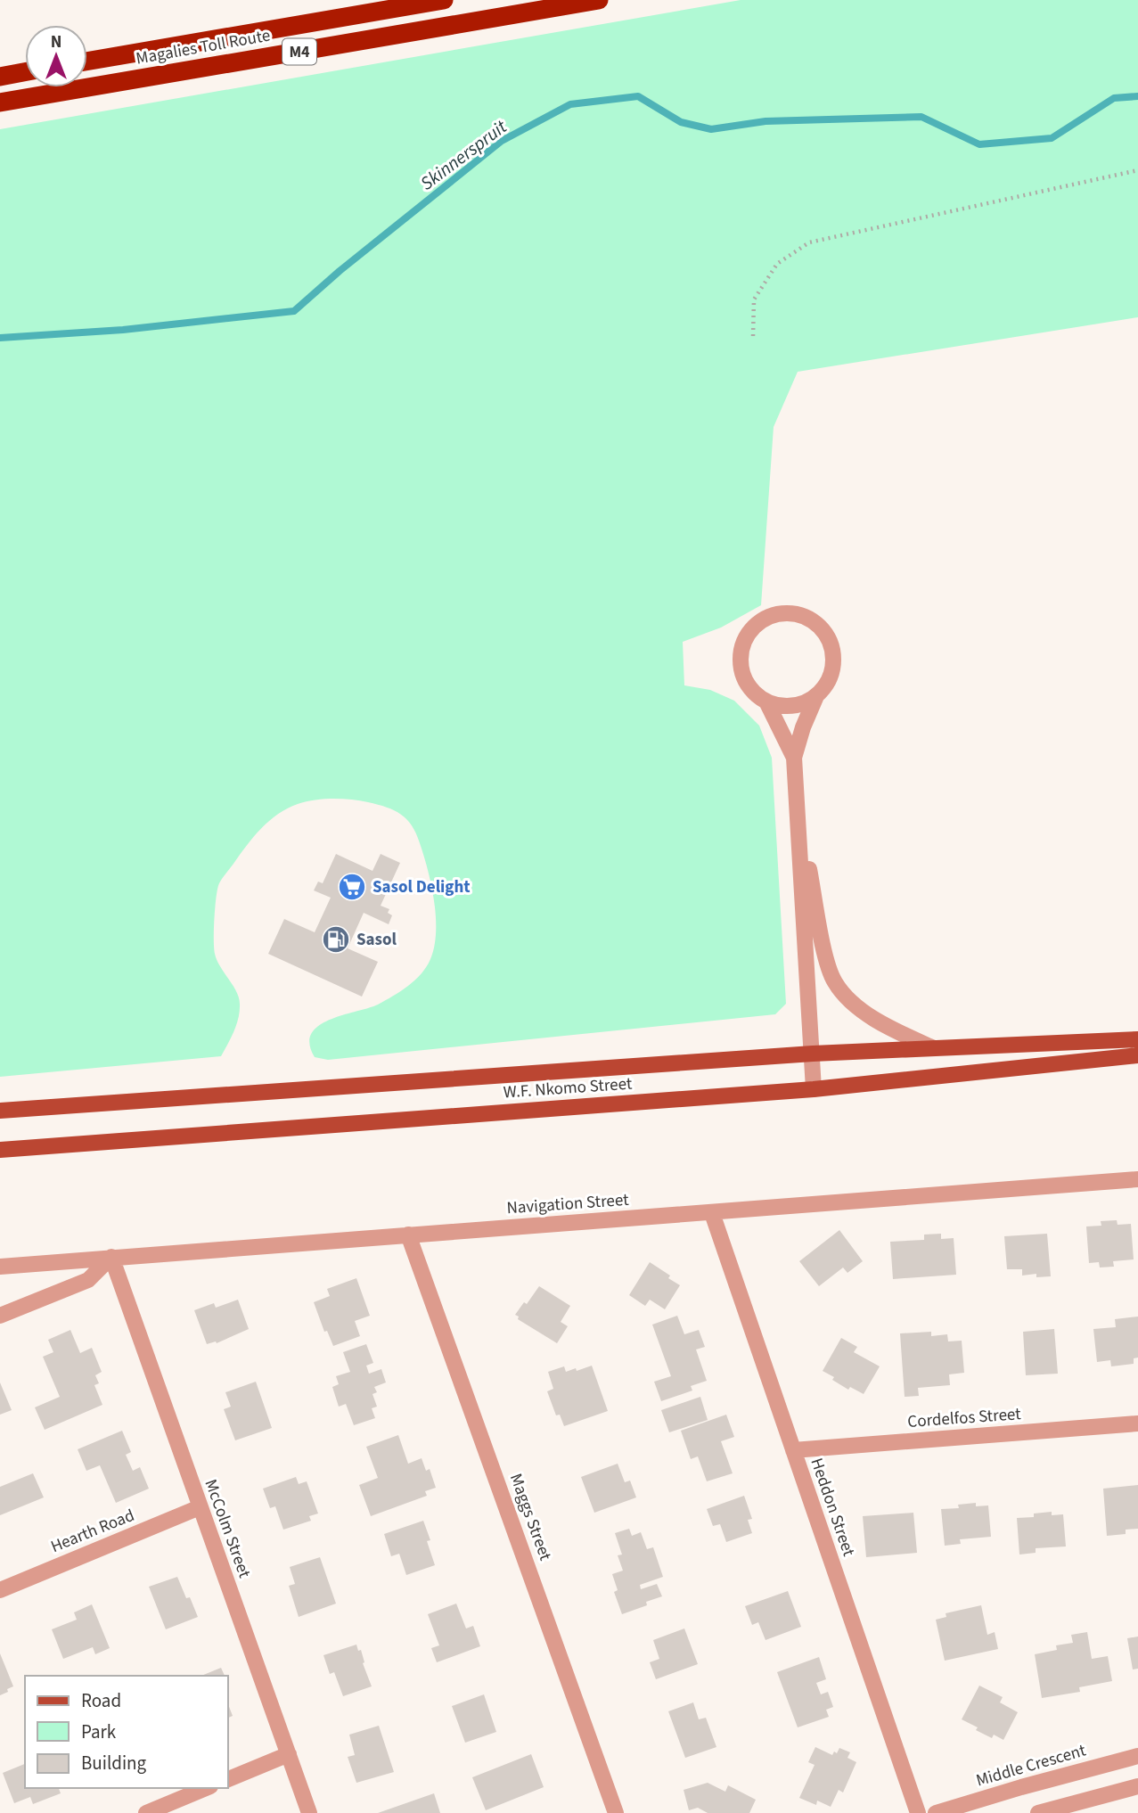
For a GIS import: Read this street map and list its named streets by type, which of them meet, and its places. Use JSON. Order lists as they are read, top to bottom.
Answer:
{
  "streets": {
    "highway": ["Magalies Toll Route", "M4"],
    "main road": ["W.F. Nkomo Street"],
    "street": [
      "Navigation Street",
      "Cordelfos Street",
      "Heddon Street",
      "Maggs Street",
      "McColm Street",
      "Hearth Road",
      "Middle Crescent"
    ]
  },
  "crossings": [
    ["Navigation Street", "Heddon Street"],
    ["Navigation Street", "Maggs Street"],
    ["Navigation Street", "McColm Street"],
    ["Cordelfos Street", "Heddon Street"],
    ["McColm Street", "Hearth Road"]
  ],
  "water": ["Skinnerspruit"],
  "places": {
    "supermarket": ["Sasol Delight"],
    "fuel station": ["Sasol"]
  },
  "legend": ["Road", "Park", "Building"],
  "north": "top"
}
